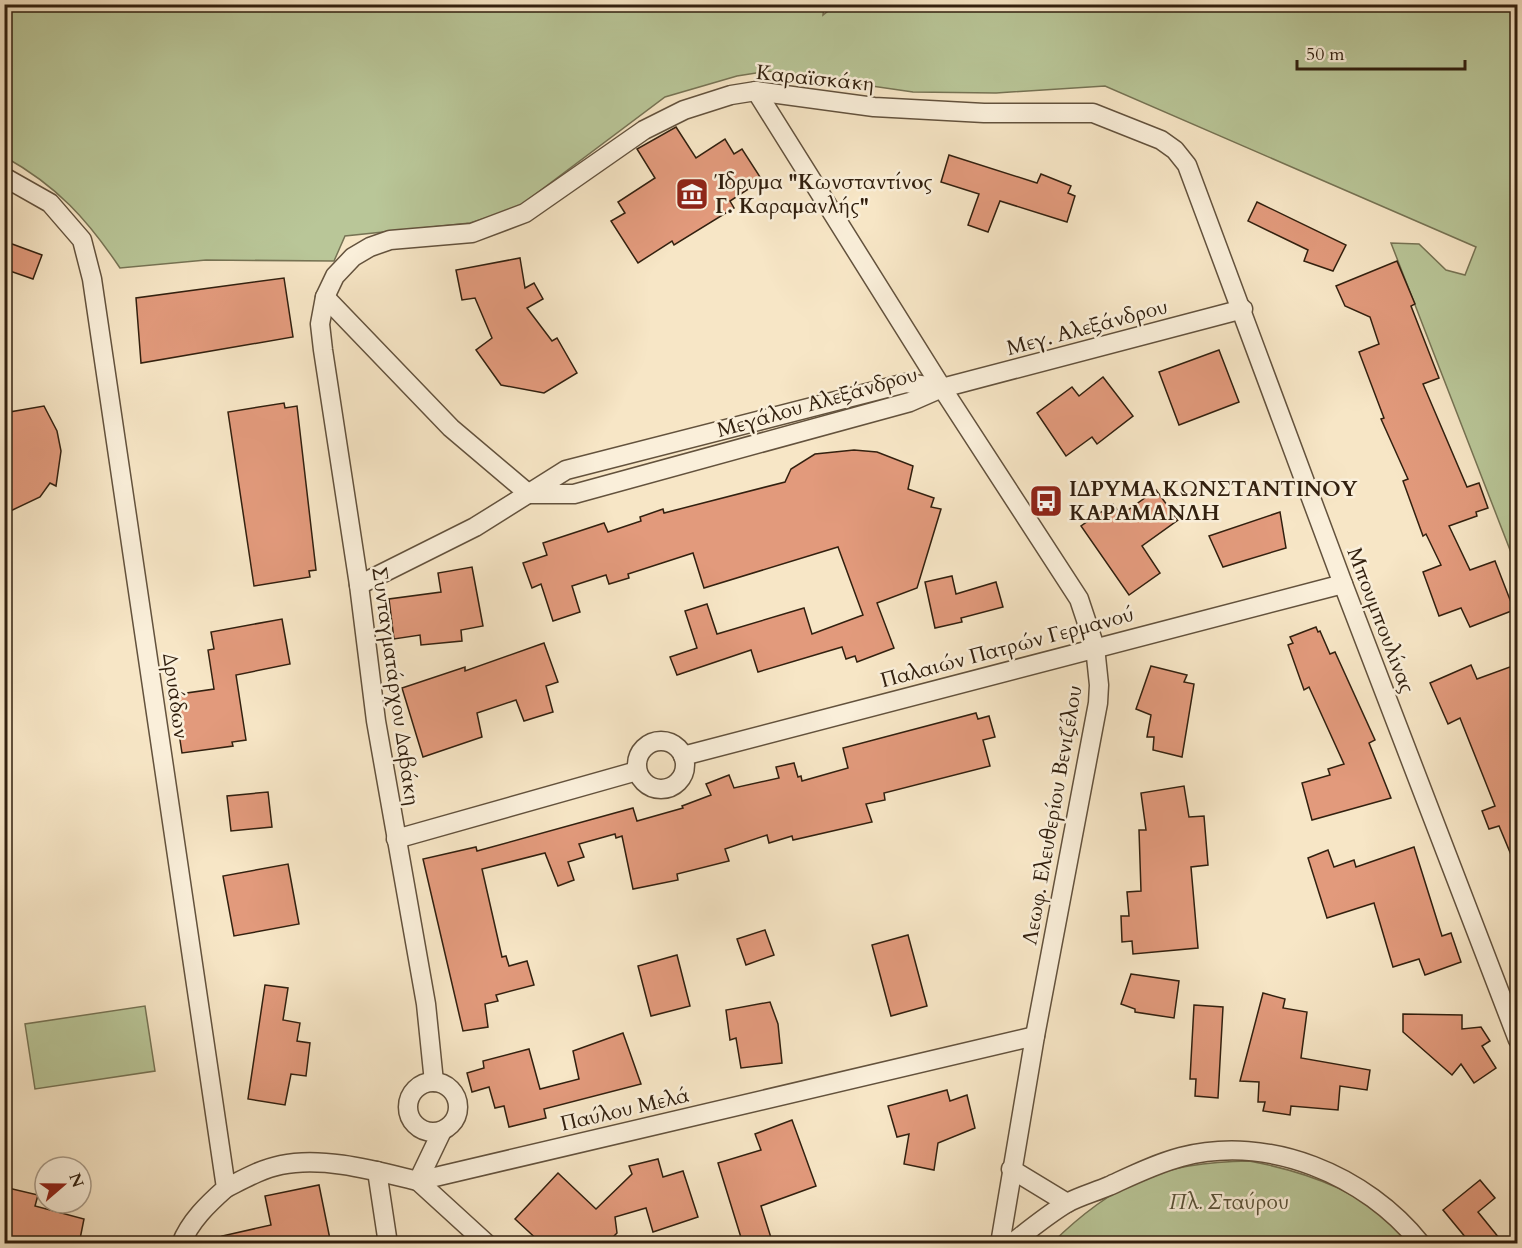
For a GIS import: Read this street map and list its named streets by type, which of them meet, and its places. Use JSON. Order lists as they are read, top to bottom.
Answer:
{
  "streets": {
    "street": [
      "Καραϊσκάκη",
      "Μεγ. Αλεξάνδρου",
      "Μεγάλου Αλεξάνδρου",
      "Μπουμπουλίνας",
      "Παλαιών Πατρών Γερμανού",
      "Συνταγματάρχου Δαβάκη",
      "Δρυάδων",
      "Λεωφ. Ελευθερίου Βενιζέλου",
      "Παύλου Μελά"
    ]
  },
  "crossings": [
    ["Καραϊσκάκη", "Μπουμπουλίνας"],
    ["Καραϊσκάκη", "Συνταγματάρχου Δαβάκη"],
    ["Καραϊσκάκη", "Λεωφ. Ελευθερίου Βενιζέλου"],
    ["Μεγ. Αλεξάνδρου", "Μεγάλου Αλεξάνδρου"],
    ["Μεγ. Αλεξάνδρου", "Μπουμπουλίνας"],
    ["Μεγ. Αλεξάνδρου", "Λεωφ. Ελευθερίου Βενιζέλου"],
    ["Μεγάλου Αλεξάνδρου", "Συνταγματάρχου Δαβάκη"],
    ["Μεγάλου Αλεξάνδρου", "Λεωφ. Ελευθερίου Βενιζέλου"],
    ["Μπουμπουλίνας", "Παλαιών Πατρών Γερμανού"],
    ["Παλαιών Πατρών Γερμανού", "Λεωφ. Ελευθερίου Βενιζέλου"],
    ["Δρυάδων", "Παύλου Μελά"],
    ["Λεωφ. Ελευθερίου Βενιζέλου", "Παύλου Μελά"]
  ],
  "parks": ["Πλ. Σταύρου"],
  "places": {
    "museum": ["Ίδρυμα \"Κωνσταντίνος Γ. Καραμανλής\""],
    "bus stop": ["ΙΔΡΥΜΑ ΚΩΝΣΤΑΝΤΙΝΟΥ ΚΑΡΑΜΑΝΛΗ"]
  },
  "scale_bar": "50 m",
  "north": "right"
}
